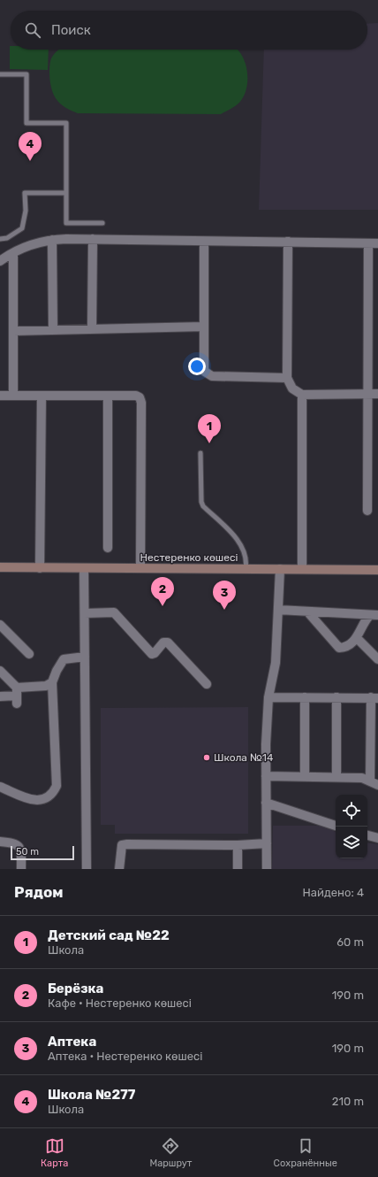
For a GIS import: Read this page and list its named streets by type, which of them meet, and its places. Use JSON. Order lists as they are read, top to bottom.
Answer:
{
  "streets": {
    "main road": ["Нестеренко көшесі"]
  },
  "places": ["Школа №14"],
  "scale_bar": "50 m",
  "page": {
    "search": "Поиск",
    "pins": [
      "4",
      "1",
      "2",
      "3"
    ],
    "scale": "50 m",
    "heading": ["Рядом", "Найдено: 4"],
    "list": [
      {
        "mark": "1",
        "name": "Детский сад №22",
        "note": "Школа",
        "value": "60 m"
      },
      {
        "mark": "2",
        "name": "Берёзка",
        "note": "Кафе · Нестеренко көшесі",
        "value": "190 m"
      },
      {
        "mark": "3",
        "name": "Аптека",
        "note": "Аптека · Нестеренко көшесі",
        "value": "190 m"
      },
      {
        "mark": "4",
        "name": "Школа №277",
        "note": "Школа",
        "value": "210 m"
      }
    ],
    "nav": ["Карта", "Маршрут", "Сохранённые"]
  }
}
